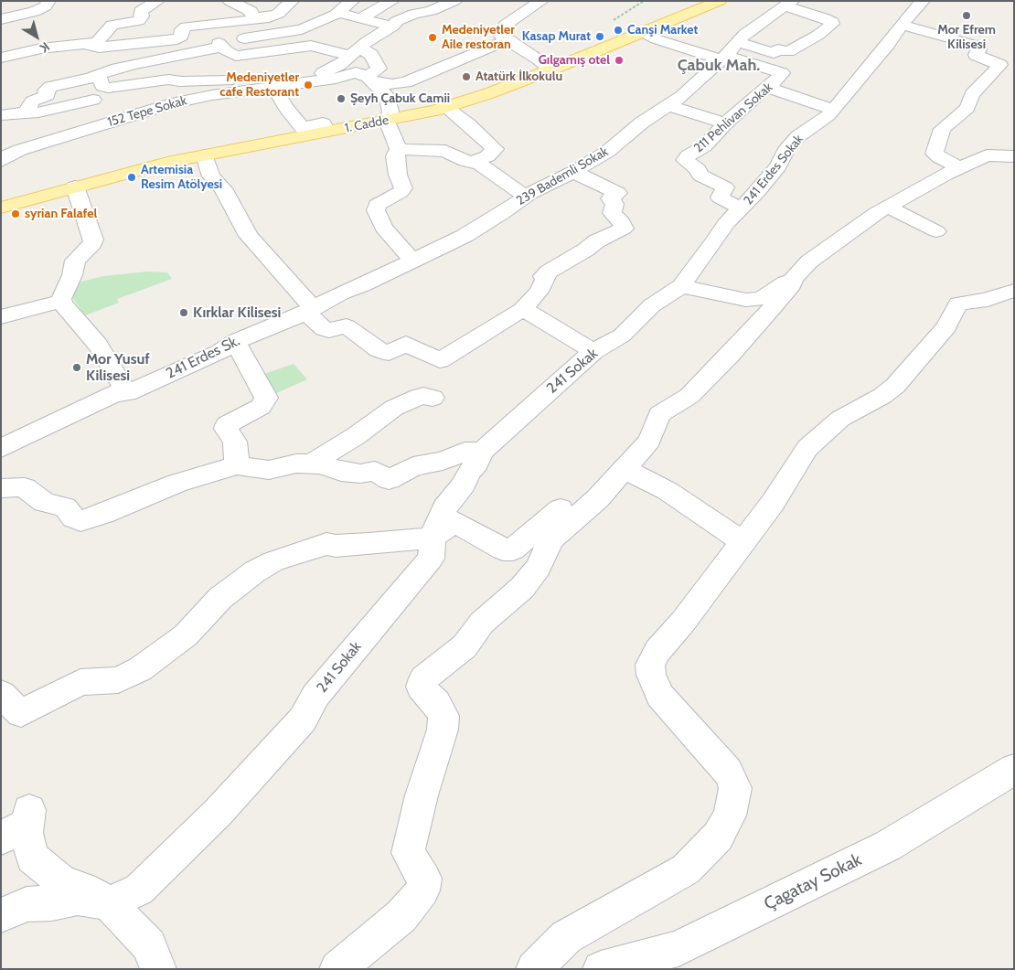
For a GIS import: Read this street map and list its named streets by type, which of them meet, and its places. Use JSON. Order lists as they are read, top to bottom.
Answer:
{
  "streets": {
    "main road": ["1. Cadde"],
    "street": [
      "152 Tepe Sokak",
      "211 Pehlivan Sokak",
      "241 Erdes Sokak",
      "239 Bademli Sokak",
      "241 Erdes Sk.",
      "241 Sokak",
      "Çagatay Sokak"
    ]
  },
  "crossings": [
    ["211 Pehlivan Sokak", "241 Erdes Sokak"],
    ["211 Pehlivan Sokak", "239 Bademli Sokak"],
    ["241 Erdes Sokak", "241 Sokak"],
    ["239 Bademli Sokak", "241 Erdes Sk."]
  ],
  "districts": ["Çabuk Mah."],
  "places": [
    "Mor Efrem Kilisesi",
    "Canşi Market",
    "Kasap Murat",
    "Medeniyetler Aile restoran",
    "Gılgamış otel",
    "Atatürk İlkokulu",
    "Medeniyetler cafe Restorant",
    "Şeyh Çabuk Camii",
    "Artemisia Resim Atölyesi",
    "syrian Falafel",
    "Kırklar Kilisesi",
    "Mor Yusuf Kilisesi"
  ],
  "north": "bottom right"
}
